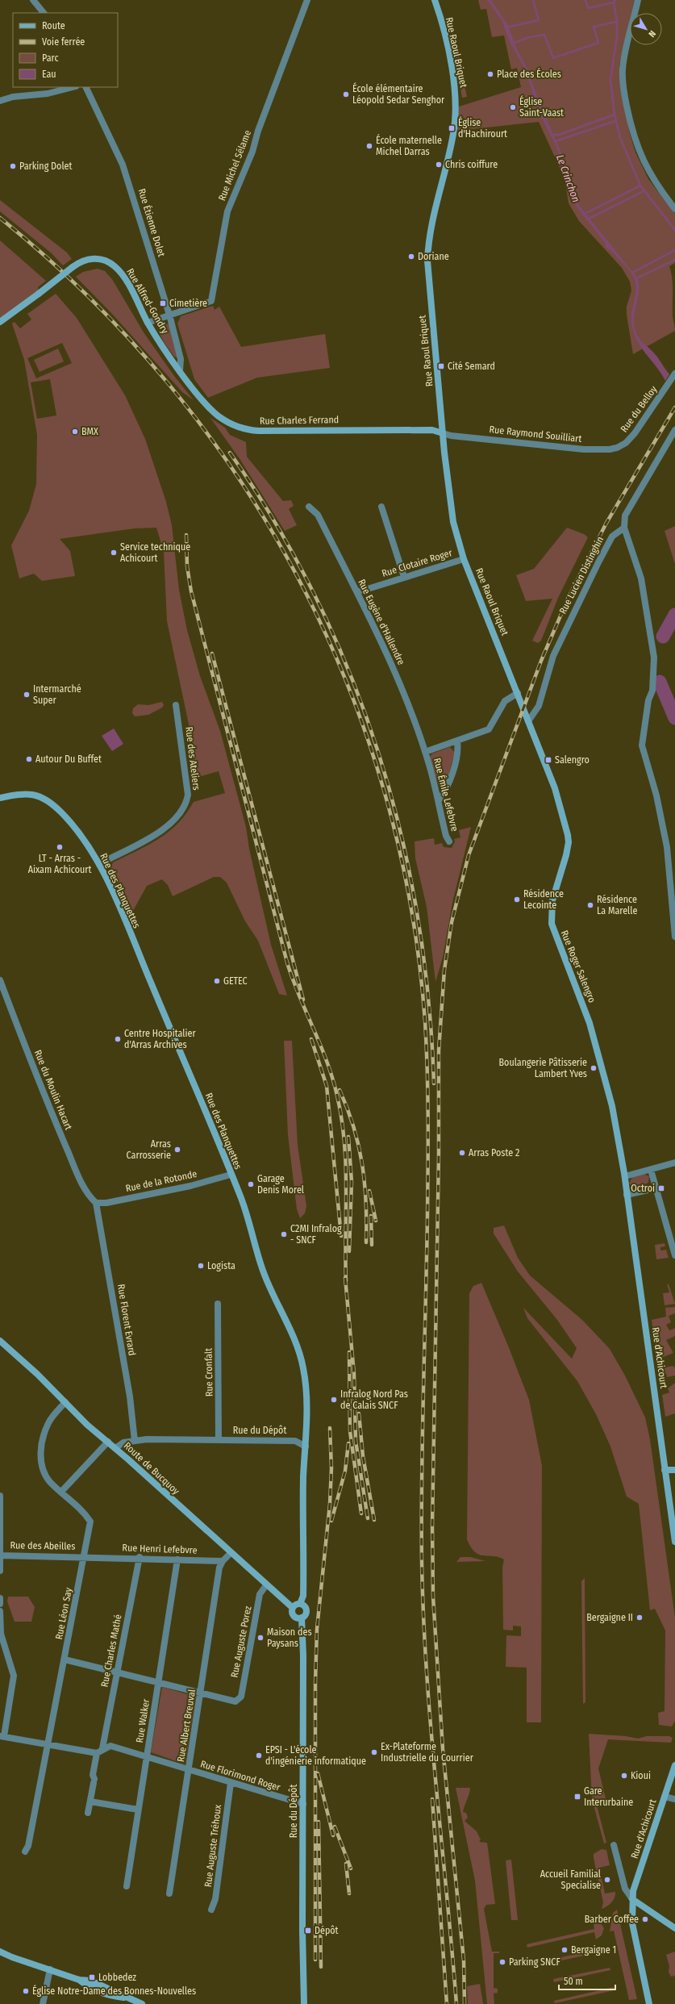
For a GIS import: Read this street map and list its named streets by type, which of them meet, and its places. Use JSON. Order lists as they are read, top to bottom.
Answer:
{
  "streets": {
    "street": [
      "Rue Raoul Briquet",
      "Rue Michel Sélame",
      "Rue Étienne Dolet",
      "Rue Alfred-Gondry",
      "Rue du Belloy",
      "Rue Charles Ferrand",
      "Rue Raymond Souilliart",
      "Rue Clotaire Roger",
      "Rue Lucien Distinghin",
      "Rue Eugène d'Hallendre",
      "Rue des Ateliers",
      "Rue Émile Lefebvre",
      "Rue des Planquettes",
      "Rue Roger Salengro",
      "Rue du Moulin Hacart",
      "Rue de la Rotonde",
      "Rue Florent Evrard",
      "Rue d'Achicourt",
      "Rue Cronfalt",
      "Rue du Dépôt",
      "Route de Bucquoy",
      "Rue des Abeilles",
      "Rue Henri Lefebvre",
      "Rue Léon Say",
      "Rue Auguste Porez",
      "Rue Charles Mathé",
      "Rue Walker",
      "Rue Albert Breuval",
      "Rue Florimond Roger",
      "Rue Auguste Tréhoux"
    ]
  },
  "crossings": [
    ["Rue Raoul Briquet", "Rue Charles Ferrand"],
    ["Rue Raoul Briquet", "Rue Raymond Souilliart"],
    ["Rue Raoul Briquet", "Rue Clotaire Roger"],
    ["Rue Raoul Briquet", "Rue Roger Salengro"],
    ["Rue Michel Sélame", "Rue Étienne Dolet"],
    ["Rue Étienne Dolet", "Rue Alfred-Gondry"],
    ["Rue Étienne Dolet", "Rue Charles Ferrand"],
    ["Rue Alfred-Gondry", "Rue Charles Ferrand"],
    ["Rue du Belloy", "Rue Raymond Souilliart"],
    ["Rue Charles Ferrand", "Rue Raymond Souilliart"],
    ["Rue Clotaire Roger", "Rue Eugène d'Hallendre"],
    ["Rue Lucien Distinghin", "Rue Roger Salengro"],
    ["Rue Eugène d'Hallendre", "Rue Émile Lefebvre"],
    ["Rue des Ateliers", "Rue des Planquettes"],
    ["Rue des Planquettes", "Rue de la Rotonde"],
    ["Rue des Planquettes", "Rue du Dépôt"],
    ["Rue Roger Salengro", "Rue d'Achicourt"],
    ["Rue du Moulin Hacart", "Rue de la Rotonde"],
    ["Rue du Moulin Hacart", "Rue Florent Evrard"],
    ["Rue de la Rotonde", "Rue Florent Evrard"],
    ["Rue Florent Evrard", "Rue du Dépôt"],
    ["Rue Cronfalt", "Rue du Dépôt"],
    ["Rue du Dépôt", "Route de Bucquoy"],
    ["Rue du Dépôt", "Rue Florimond Roger"],
    ["Route de Bucquoy", "Rue Léon Say"],
    ["Route de Bucquoy", "Rue Auguste Porez"],
    ["Rue des Abeilles", "Rue Henri Lefebvre"],
    ["Rue des Abeilles", "Rue Léon Say"],
    ["Rue Henri Lefebvre", "Rue Léon Say"],
    ["Rue Henri Lefebvre", "Rue Charles Mathé"],
    ["Rue Henri Lefebvre", "Rue Walker"],
    ["Rue Henri Lefebvre", "Rue Albert Breuval"],
    ["Rue Auguste Porez", "Rue Albert Breuval"],
    ["Rue Charles Mathé", "Rue Florimond Roger"],
    ["Rue Walker", "Rue Florimond Roger"],
    ["Rue Albert Breuval", "Rue Florimond Roger"],
    ["Rue Florimond Roger", "Rue Auguste Tréhoux"]
  ],
  "water": ["Le Crinchon"],
  "places": {
    "other": [
      "Place des Écoles",
      "École élémentaire Léopold Sedar Senghor",
      "Église Saint-Vaast",
      "École maternelle Michel Darras",
      "Chris coiffure",
      "Parking Dolet",
      "Doriane",
      "BMX",
      "Service technique Achicourt",
      "Intermarché Super",
      "Autour Du Buffet",
      "LT - Arras - Aixam Achicourt",
      "Résidence Lecointe",
      "Résidence La Marelle",
      "GETEC",
      "Centre Hospitalier d'Arras Archives",
      "Boulangerie Pâtisserie Lambert Yves",
      "Arras Carrosserie",
      "Arras Poste 2",
      "Garage Denis Morel",
      "C2MI Infralog - SNCF",
      "Logista",
      "Infralog Nord Pas de Calais SNCF",
      "Bergaigne II",
      "Maison des Paysans",
      "Ex-Plateforme Industrielle du Courrier",
      "EPSI - L'école d'ingénierie informatique",
      "Kioui",
      "Accueil Familial Specialise",
      "Barber Coffee",
      "Bergaigne 1",
      "Parking SNCF",
      "Église Notre-Dame des Bonnes-Nouvelles"
    ],
    "transit": [
      "Église d'Hachirourt",
      "Cimetière",
      "Cité Semard",
      "Salengro",
      "Octroi",
      "Gare Interurbaine",
      "Dépôt",
      "Lobbedez"
    ]
  },
  "legend": [
    "Route",
    "Voie ferrée",
    "Parc",
    "Eau"
  ],
  "scale_bar": "50 m",
  "north": "bottom right"
}
